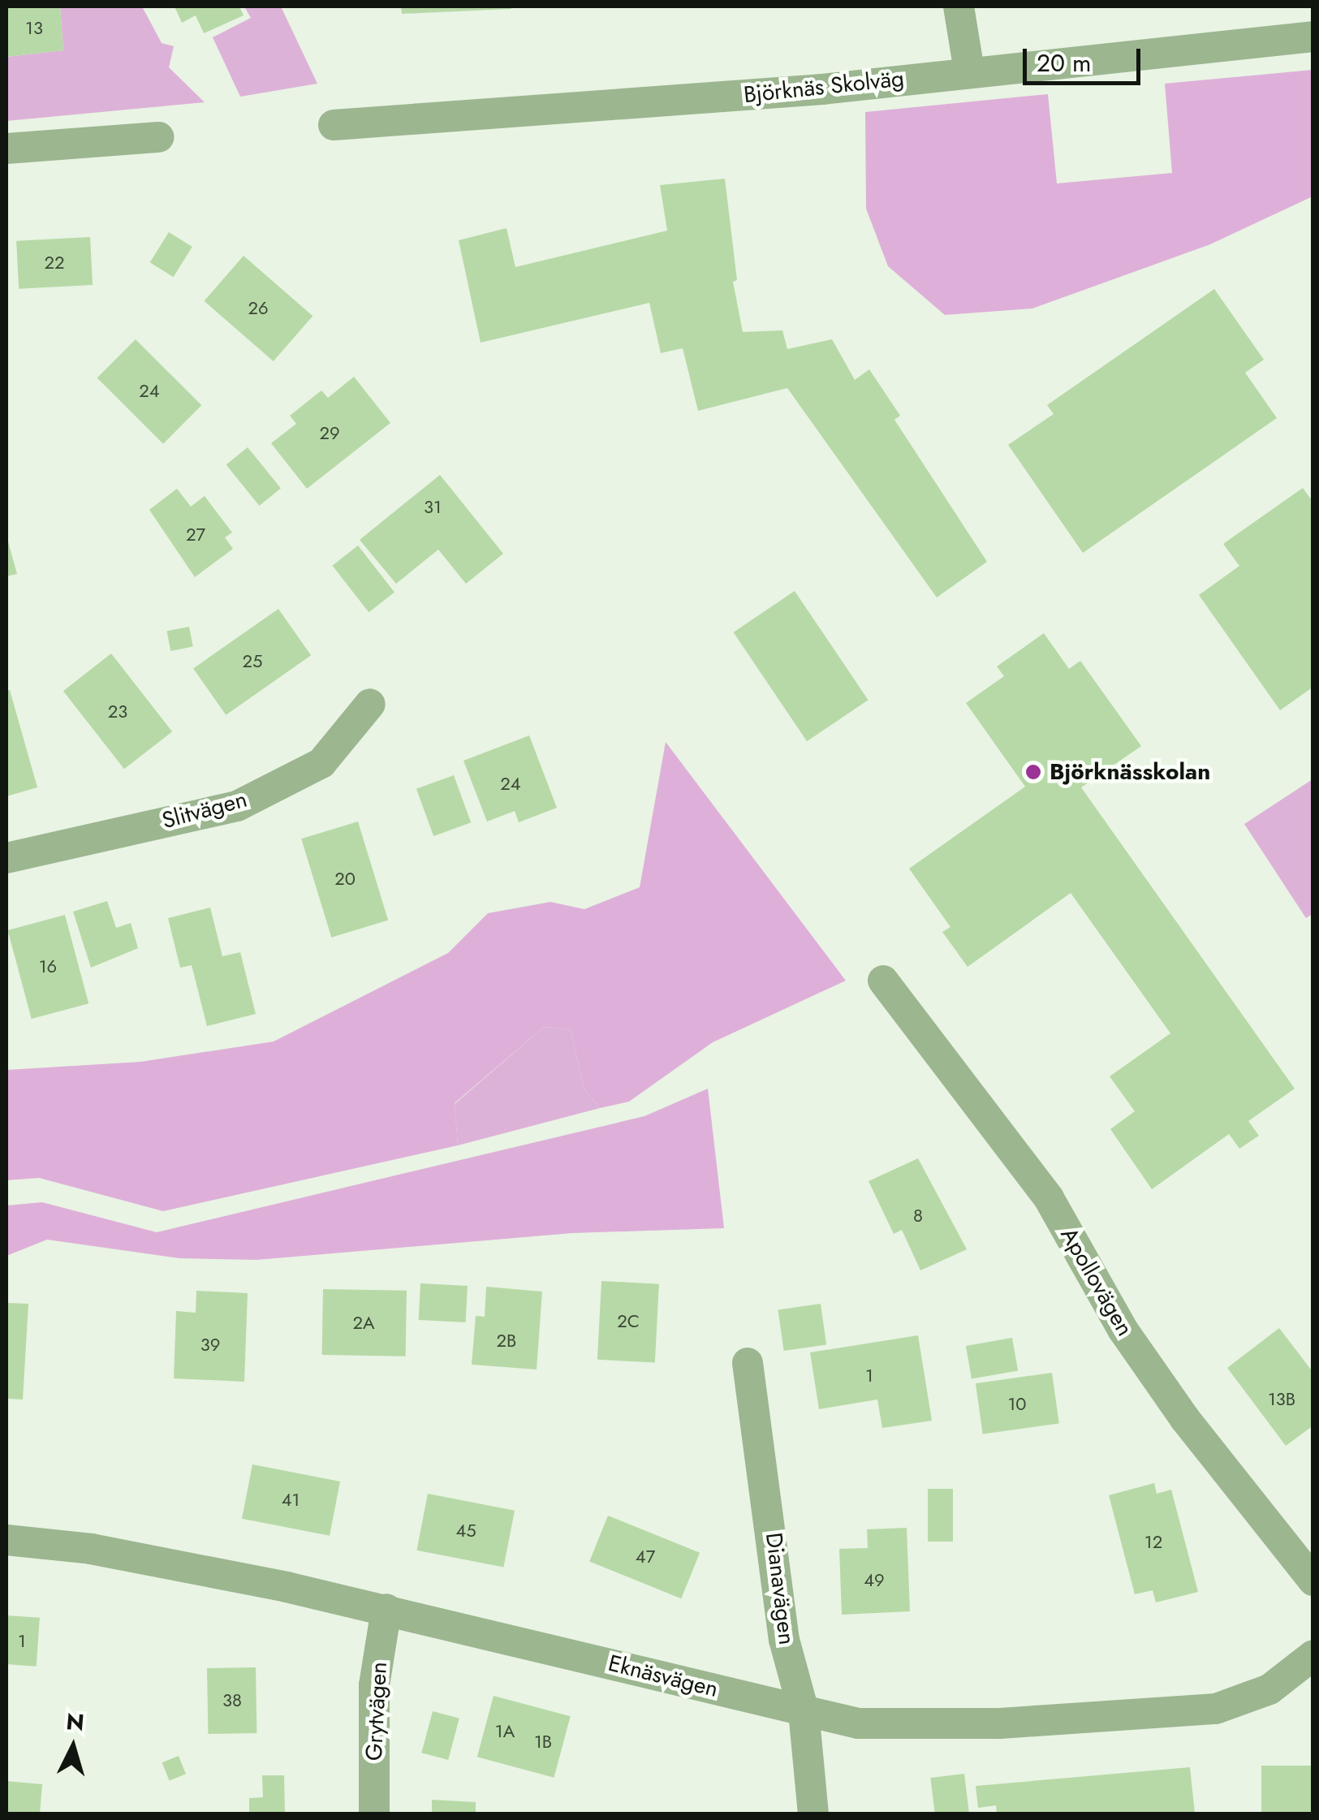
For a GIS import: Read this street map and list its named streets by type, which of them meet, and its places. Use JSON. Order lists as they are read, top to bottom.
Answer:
{
  "streets": {
    "street": [
      "Björknäs Skolväg",
      "Slitvägen",
      "Apollovägen",
      "Dianavägen",
      "Eknäsvägen",
      "Grytvägen"
    ]
  },
  "crossings": [
    ["Dianavägen", "Eknäsvägen"],
    ["Eknäsvägen", "Grytvägen"]
  ],
  "places": ["Björknässkolan"],
  "house_numbers": [
    "13",
    "22",
    "26",
    "24",
    "29",
    "31",
    "27",
    "25",
    "23",
    "24",
    "20",
    "16",
    "8",
    "2C",
    "2A",
    "2B",
    "39",
    "1",
    "13B",
    "10",
    "41",
    "45",
    "12",
    "47",
    "49",
    "1",
    "38",
    "1A",
    "1B"
  ],
  "scale_bar": "20 m",
  "north": "top"
}
